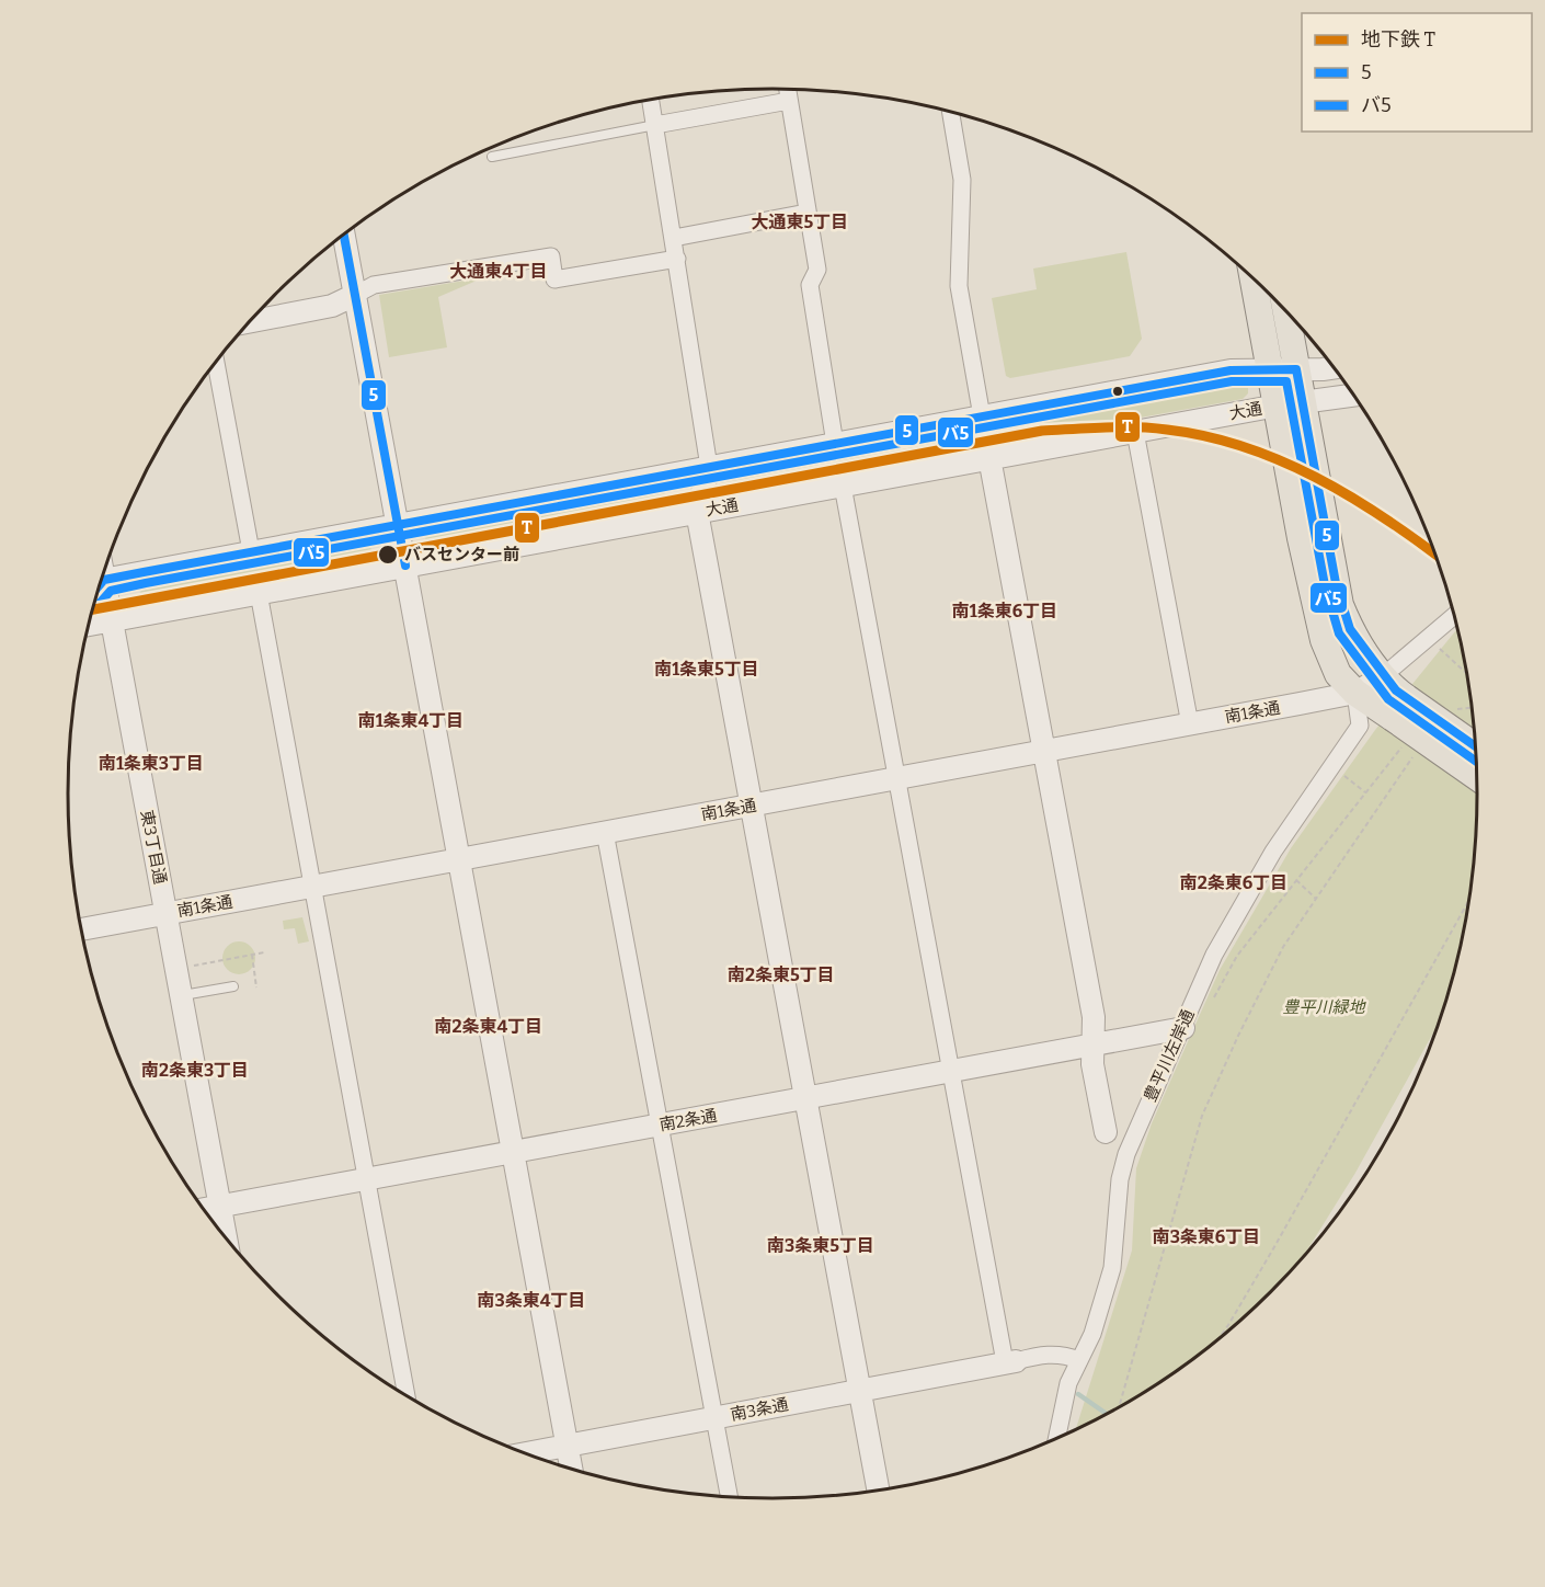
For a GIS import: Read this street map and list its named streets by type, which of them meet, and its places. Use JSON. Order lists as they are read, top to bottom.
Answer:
{
  "streets": {
    "street": [
      "大通",
      "南1条通",
      "東3丁目通",
      "豊平川左岸通",
      "南2条通",
      "南3条通"
    ]
  },
  "crossings": [
    ["大通", "東3丁目通"],
    ["南1条通", "東3丁目通"],
    ["南1条通", "豊平川左岸通"],
    ["東3丁目通", "南2条通"],
    ["豊平川左岸通", "南2条通"]
  ],
  "districts": [
    "大通東5丁目",
    "大通東4丁目",
    "南1条東6丁目",
    "南1条東5丁目",
    "南1条東4丁目",
    "南1条東3丁目",
    "南2条東6丁目",
    "南2条東5丁目",
    "南2条東4丁目",
    "南2条東3丁目",
    "南3条東6丁目",
    "南3条東5丁目",
    "南3条東4丁目"
  ],
  "parks": ["豊平川緑地"],
  "places": ["バスセンター前"],
  "lines": ["transit line 5", "transit line バ5", "metro line T"],
  "legend": ["地下鉄 T", "5", "バ5"]
}
